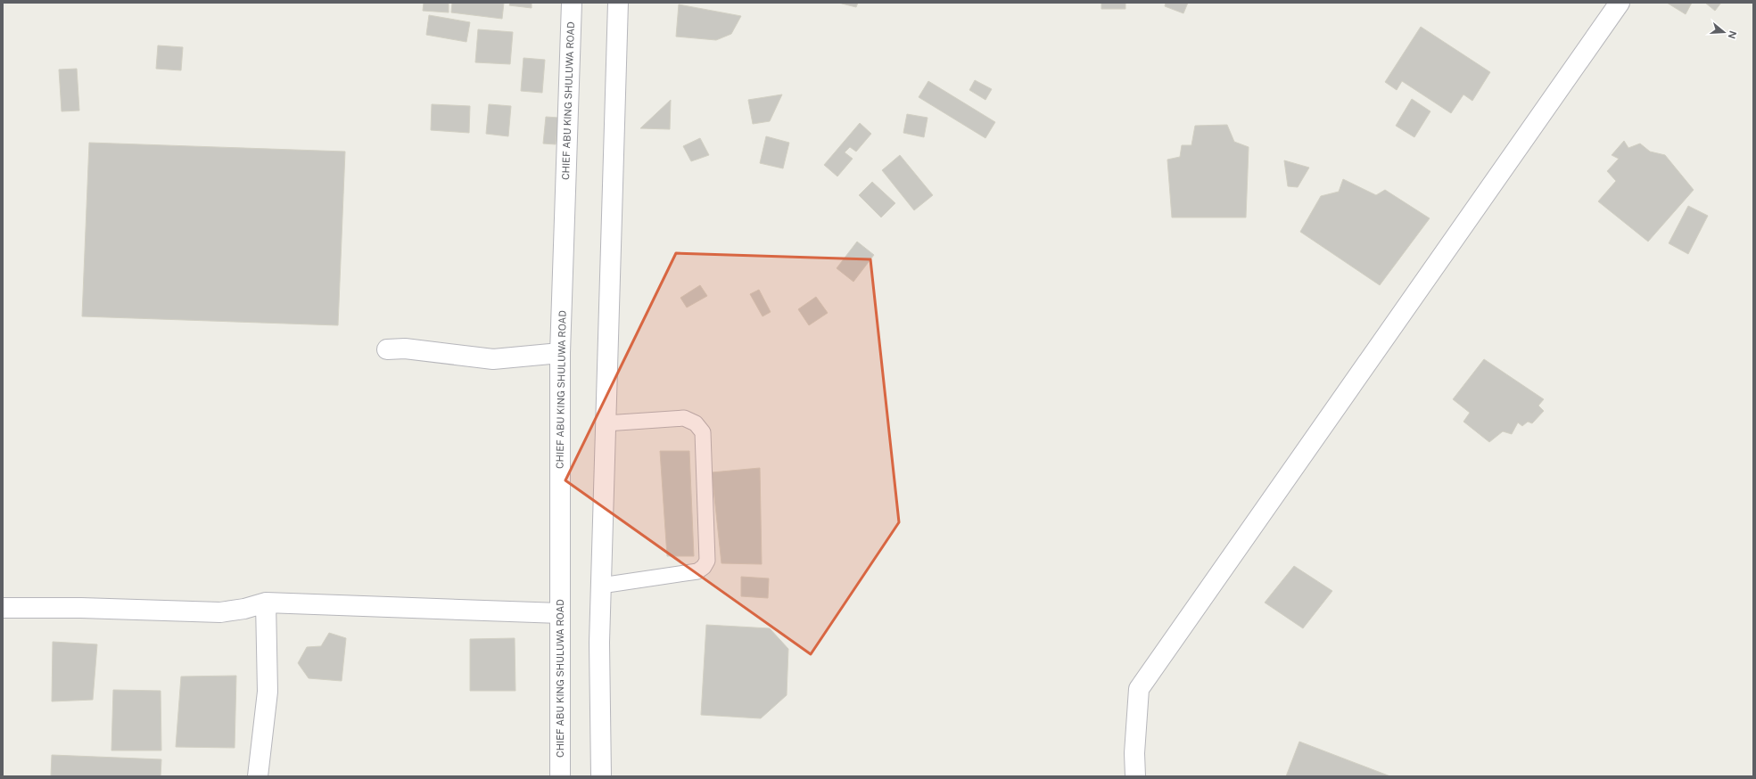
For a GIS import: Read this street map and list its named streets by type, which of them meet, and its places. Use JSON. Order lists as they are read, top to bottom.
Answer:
{
  "streets": {
    "street": ["CHIEF ABU KING SHULUWA ROAD"]
  },
  "north": "right"
}
